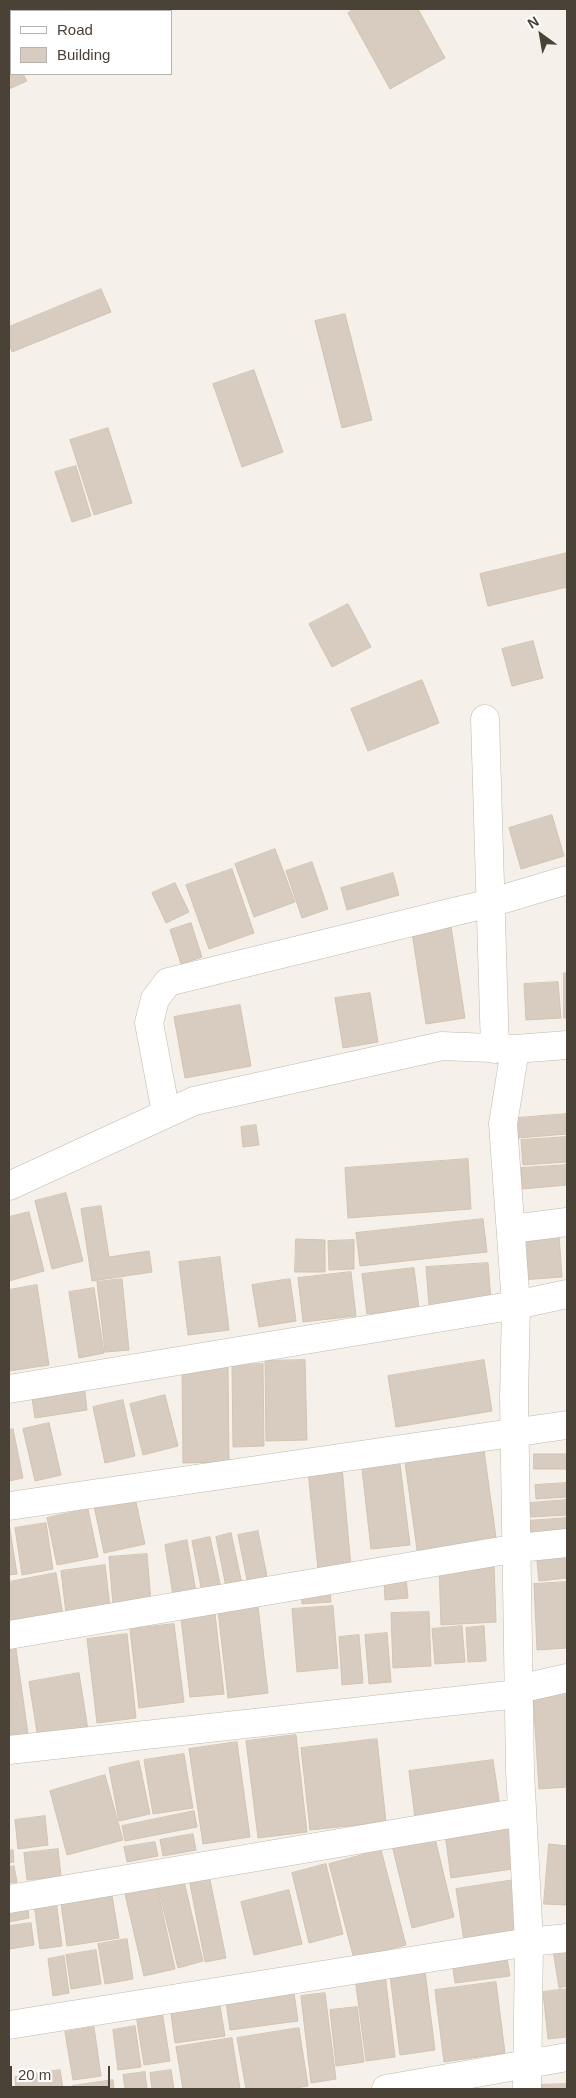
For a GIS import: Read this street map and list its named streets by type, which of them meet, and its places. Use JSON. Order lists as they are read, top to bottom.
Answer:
{
  "legend": ["Road", "Building"],
  "scale_bar": "20 m",
  "north": "top left"
}
